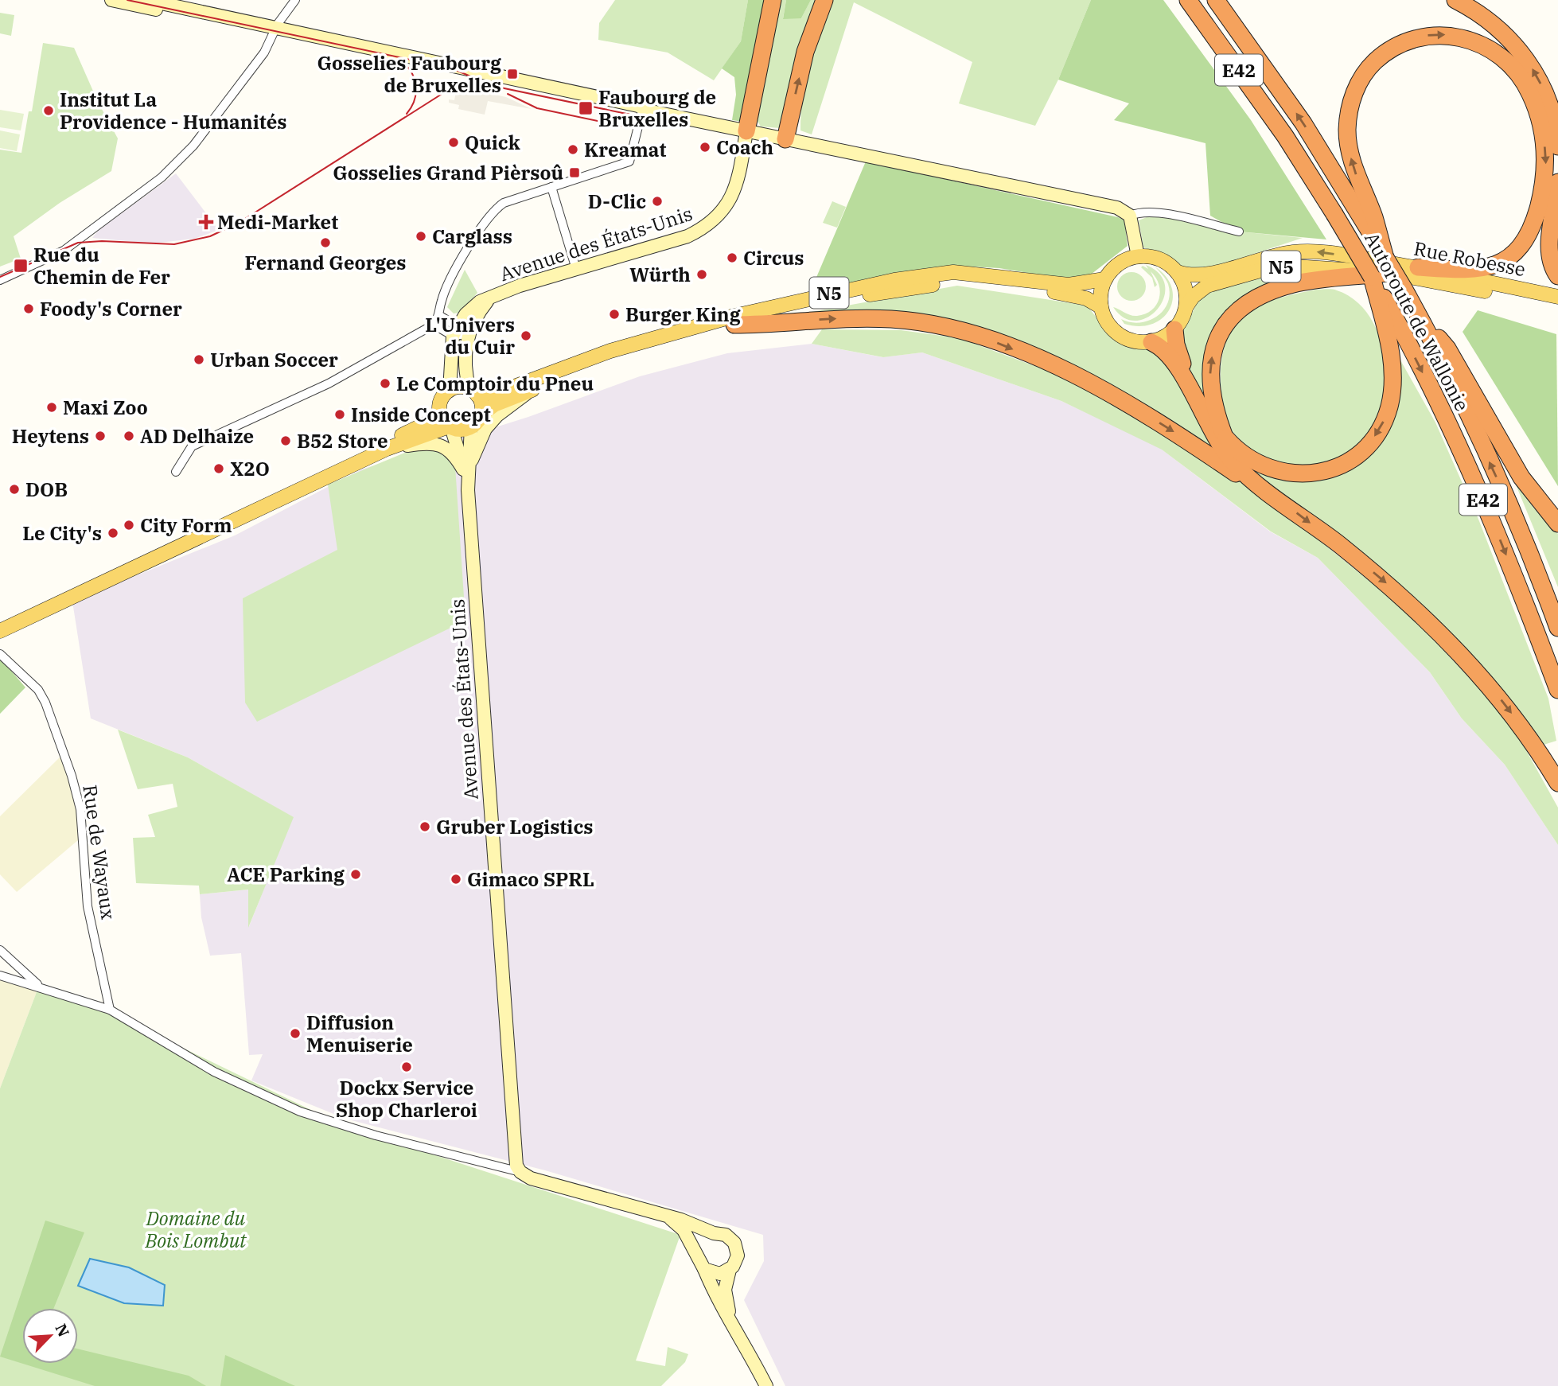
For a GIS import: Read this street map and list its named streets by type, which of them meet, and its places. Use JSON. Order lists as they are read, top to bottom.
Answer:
{
  "streets": {
    "highway": ["E42", "Autoroute de Wallonie"],
    "main road": ["Rue Robesse", "N5"],
    "street": ["Avenue des États-Unis", "Rue de Wayaux"]
  },
  "crossings": [
    ["Avenue des États-Unis", "N5"],
    ["Rue Robesse", "N5"],
    ["Rue Robesse", "Autoroute de Wallonie"]
  ],
  "parks": ["Domaine du Bois Lombut"],
  "places": {
    "transit": [
      "Gosselies Faubourg de Bruxelles",
      "Faubourg de Bruxelles",
      "Gosselies Grand Pièrsoû",
      "Rue du Chemin de Fer"
    ],
    "other": [
      "Institut La Providence - Humanités",
      "Quick",
      "Coach",
      "Kreamat",
      "D-Clic",
      "Carglass",
      "Fernand Georges",
      "Circus",
      "Würth",
      "Foody's Corner",
      "Burger King",
      "L'Univers du Cuir",
      "Urban Soccer",
      "Le Comptoir du Pneu",
      "Maxi Zoo",
      "Inside Concept",
      "Heytens",
      "AD Delhaize",
      "B52 Store",
      "X2O",
      "DOB",
      "City Form",
      "Le City's",
      "Gruber Logistics",
      "ACE Parking",
      "Gimaco SPRL",
      "Diffusion Menuiserie",
      "Dockx Service Shop Charleroi"
    ],
    "health": ["Medi-Market"]
  },
  "north": "top right"
}
